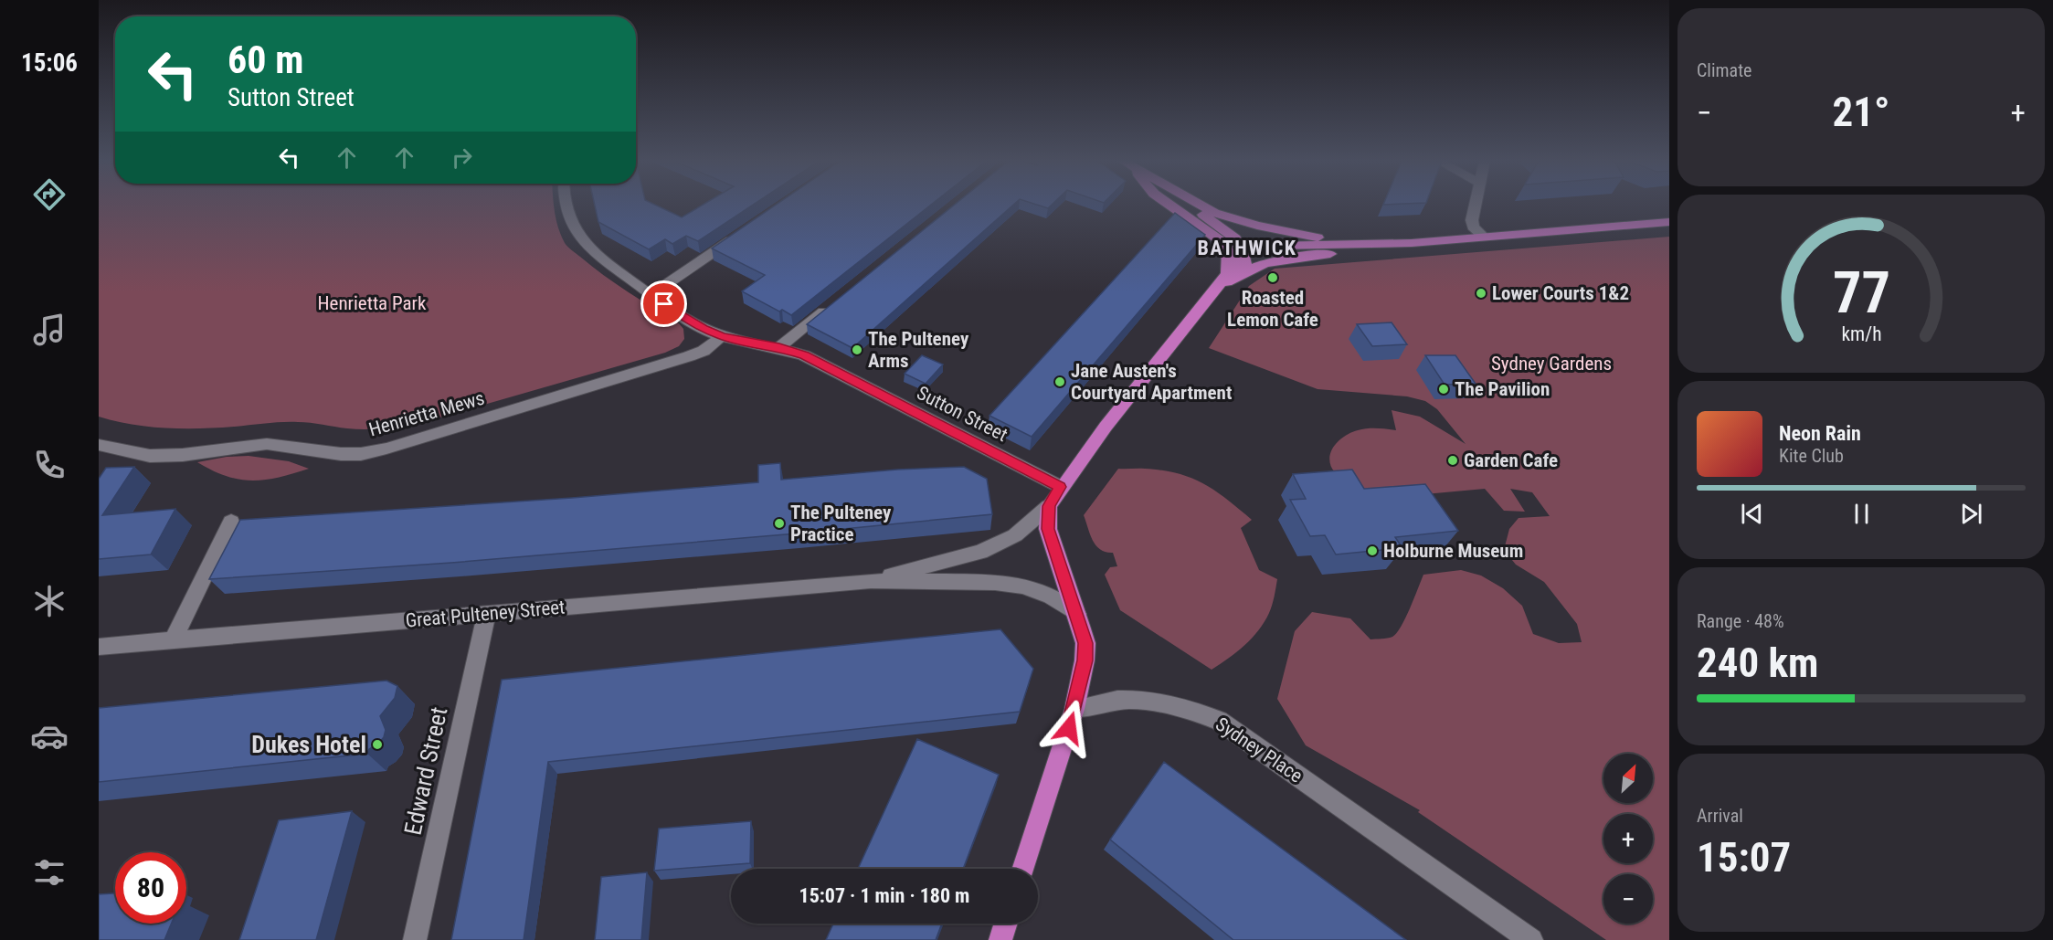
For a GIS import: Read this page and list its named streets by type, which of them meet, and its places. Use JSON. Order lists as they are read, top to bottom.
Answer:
{
  "streets": {
    "street": [
      "Henrietta Mews",
      "Sutton Street",
      "Great Pulteney Street",
      "Sydney Place",
      "Edward Street"
    ]
  },
  "crossings": [
    ["Henrietta Mews", "Sutton Street"],
    ["Great Pulteney Street", "Edward Street"]
  ],
  "districts": ["BATHWICK"],
  "parks": ["Henrietta Park", "Sydney Gardens"],
  "places": [
    "Roasted Lemon Cafe",
    "Lower Courts 1&2",
    "The Pulteney Arms",
    "Jane Austen's Courtyard Apartment",
    "The Pavilion",
    "Garden Cafe",
    "The Pulteney Practice",
    "Holburne Museum",
    "Dukes Hotel"
  ],
  "north": "top right",
  "page": {
    "tabs": "15:06",
    "tile": [
      "Climate",
      ["Range · 48%", "240 km"],
      ["Arrival", "15:07"]
    ],
    "turn": ["60 m", "Sutton Street"],
    "heat": ["−", "21°", "+"],
    "song": ["Neon Rain", "Kite Club"],
    "map_buttons": ["+", "−"],
    "limit": "80",
    "trip": "15:07 · 1 min · 180 m",
    "gauge": ["77", "km/h"]
  }
}
